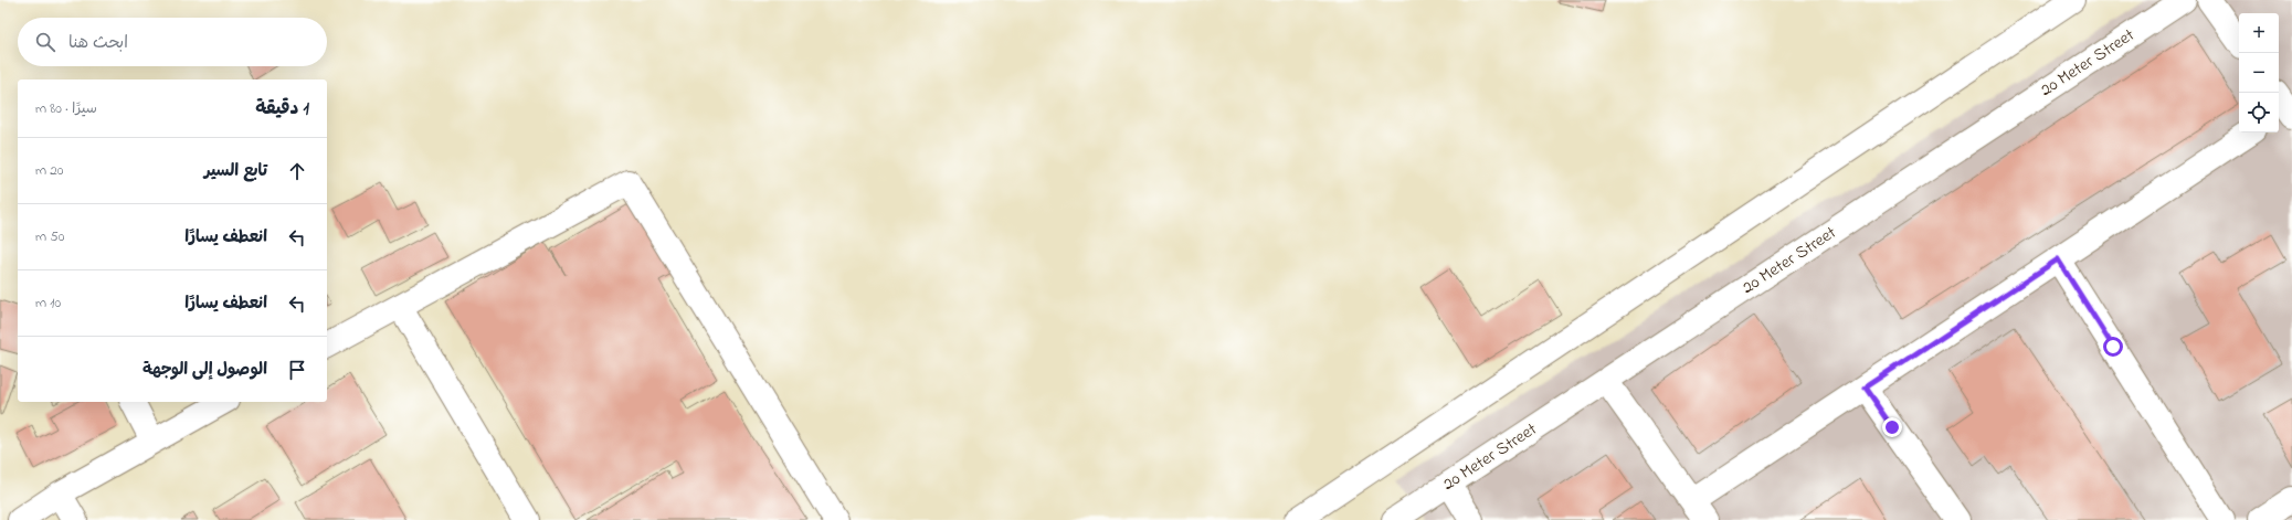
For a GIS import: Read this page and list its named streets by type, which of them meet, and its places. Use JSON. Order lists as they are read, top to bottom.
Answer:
{
  "streets": {
    "street": ["20 Meter Street"]
  },
  "page": {
    "map_buttons": ["+", "−"],
    "search": "ابحث هنا",
    "heading": ["1 دقيقة", "سيرًا · 80 m"],
    "list": [
      ["تابع السير", "20 m"],
      ["انعطف يسارًا", "50 m"],
      ["انعطف يسارًا", "10 m"],
      "الوصول إلى الوجهة"
    ]
  }
}
